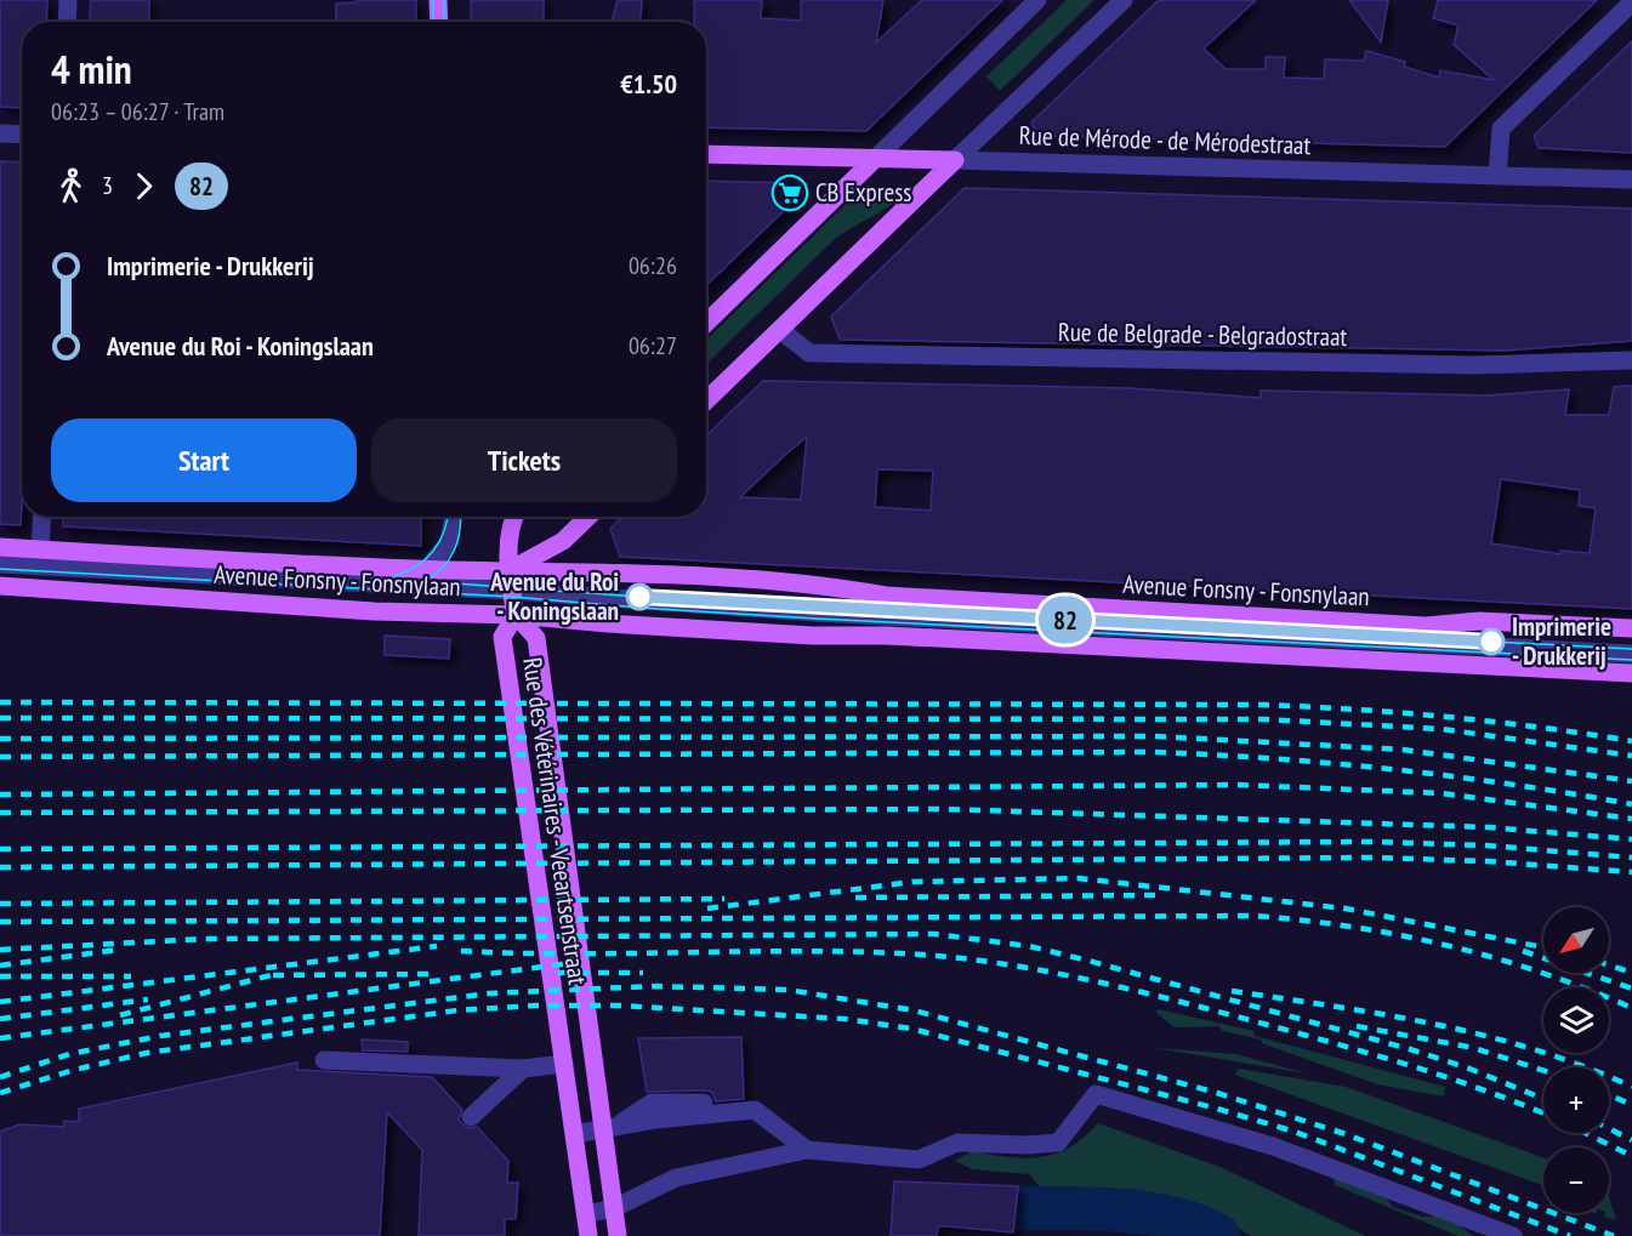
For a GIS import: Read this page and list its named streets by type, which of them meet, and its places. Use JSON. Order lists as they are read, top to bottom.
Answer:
{
  "streets": {
    "main road": ["Rue de Mérode - de Mérodestraat", "Avenue Fonsny - Fonsnylaan", "Rue des Vétérinaires - Veeartsenstraat"],
    "street": ["Rue de Belgrade - Belgradostraat"]
  },
  "crossings": [
    ["Avenue Fonsny - Fonsnylaan", "Rue des Vétérinaires - Veeartsenstraat"]
  ],
  "places": {
    "supermarket": ["CB Express"],
    "other": ["Avenue du Roi - Koningslaan", "Imprimerie - Drukkerij"]
  },
  "lines": ["tram line 82"],
  "north": "bottom left",
  "page": {
    "on_map": "82",
    "heading": ["4 min", "06:23 – 06:27 · Tram", "€1.50"],
    "legs": ["3", "82"],
    "list": [
      {
        "name": "Imprimerie - Drukkerij",
        "value": "06:26"
      },
      {
        "name": "Avenue du Roi - Koningslaan",
        "value": "06:27"
      }
    ],
    "buttons": ["Start", "Tickets"],
    "map_buttons": ["+", "−"]
  }
}
